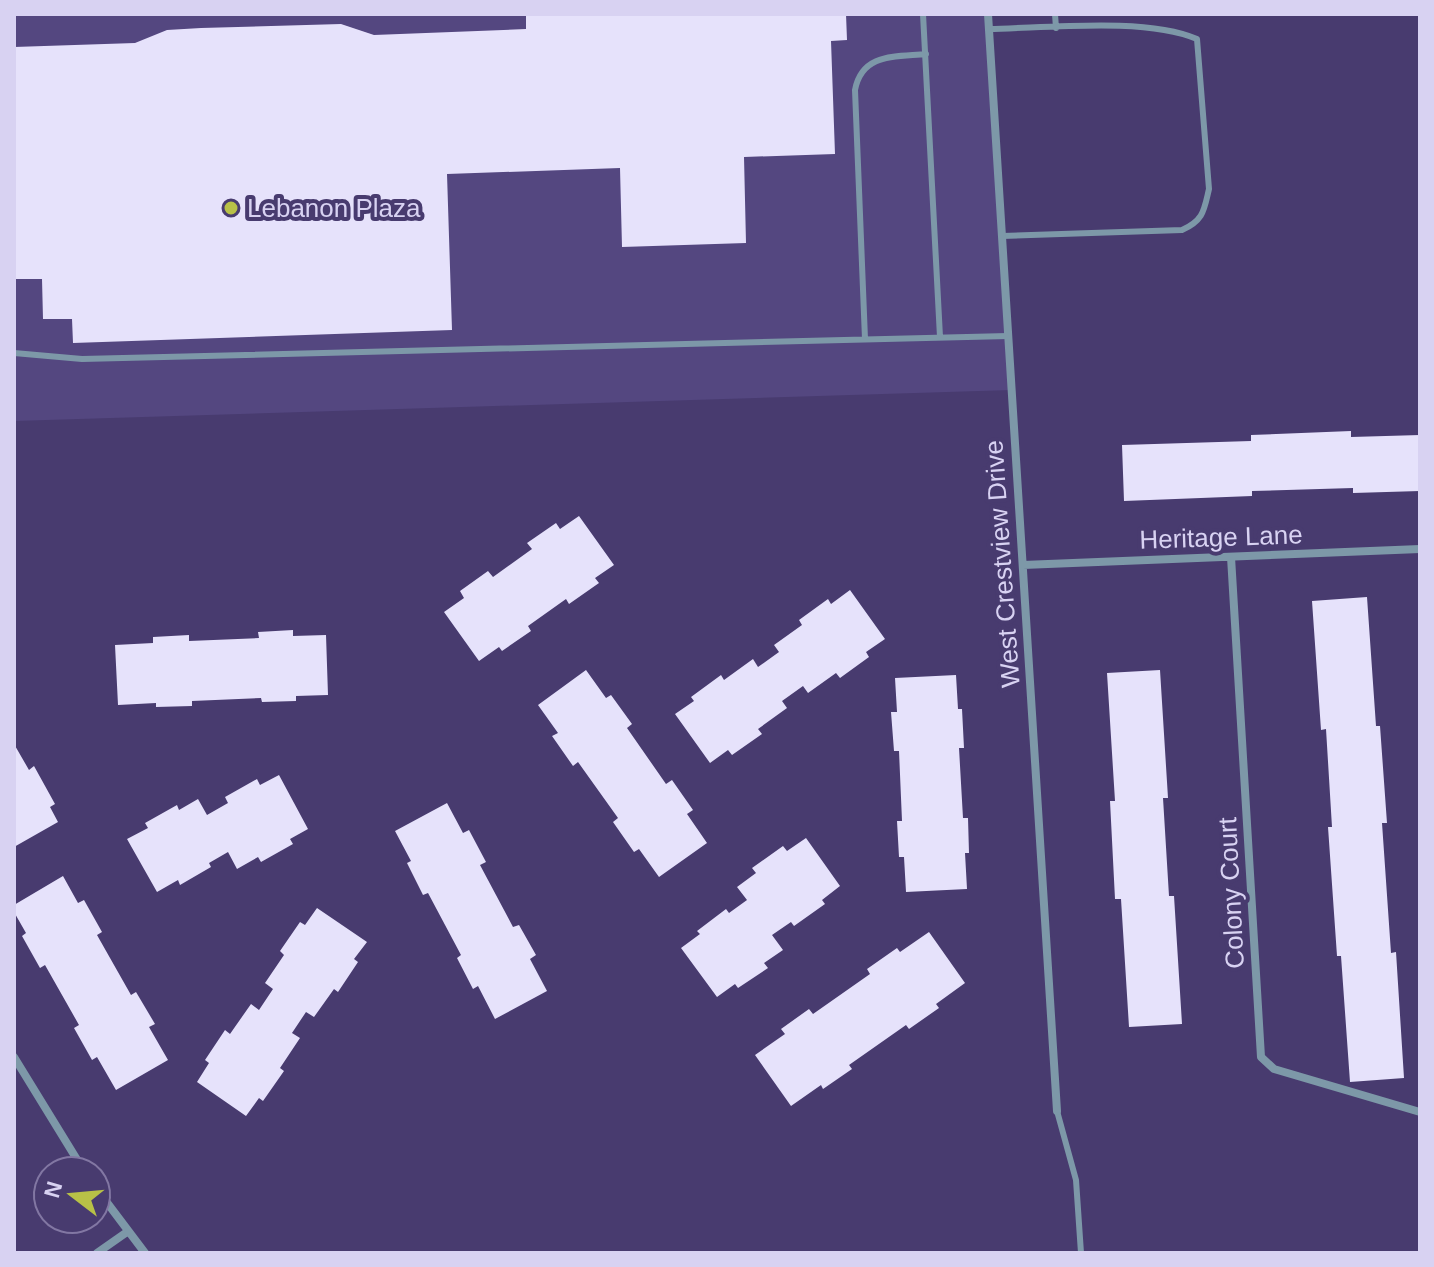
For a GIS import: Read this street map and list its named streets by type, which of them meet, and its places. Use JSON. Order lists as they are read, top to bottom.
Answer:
{
  "streets": {
    "street": ["Heritage Lane", "West Crestview Drive", "Colony Court"]
  },
  "crossings": [
    ["Heritage Lane", "West Crestview Drive"],
    ["Heritage Lane", "Colony Court"]
  ],
  "places": ["Lebanon Plaza"],
  "north": "left"
}
